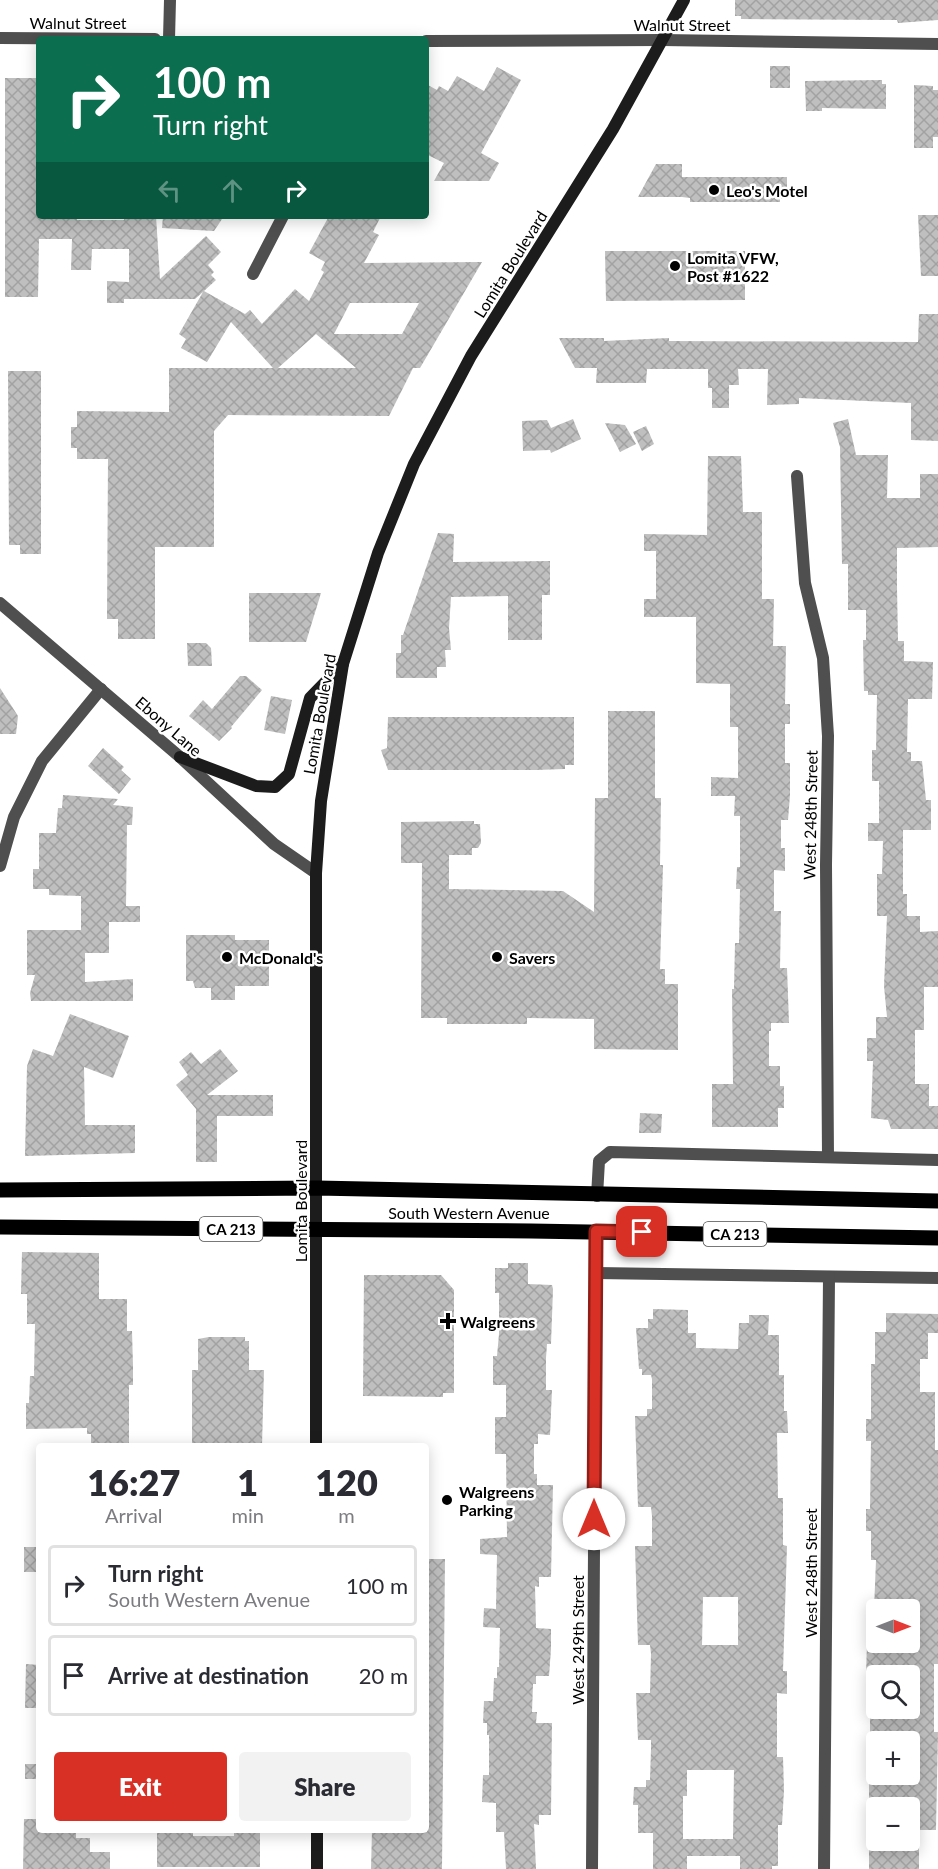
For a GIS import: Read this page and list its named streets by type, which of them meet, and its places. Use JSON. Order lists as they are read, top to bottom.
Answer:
{
  "streets": {
    "main road": ["Lomita Boulevard", "South Western Avenue", "CA 213"],
    "street": [
      "Walnut Street",
      "Ebony Lane",
      "West 248th Street",
      "West 249th Street"
    ]
  },
  "crossings": [
    ["Walnut Street", "Lomita Boulevard"],
    ["Lomita Boulevard", "Ebony Lane"],
    ["Lomita Boulevard", "South Western Avenue"],
    ["South Western Avenue", "West 249th Street"]
  ],
  "places": {
    "other": [
      "Leo's Motel",
      "Lomita VFW, Post #1622",
      "McDonald's",
      "Savers",
      "Walgreens Parking"
    ],
    "health": ["Walgreens"]
  },
  "north": "right",
  "page": {
    "turn": ["100 m", "Turn right"],
    "eta": [
      "16:27",
      "Arrival",
      "1",
      "min",
      "120",
      "m"
    ],
    "list": [
      {
        "name": "Turn right",
        "note": "South Western Avenue",
        "value": "100 m"
      },
      {
        "name": "Arrive at destination",
        "value": "20 m"
      }
    ],
    "map_buttons": ["+", "−"],
    "buttons": ["Exit", "Share"]
  }
}
